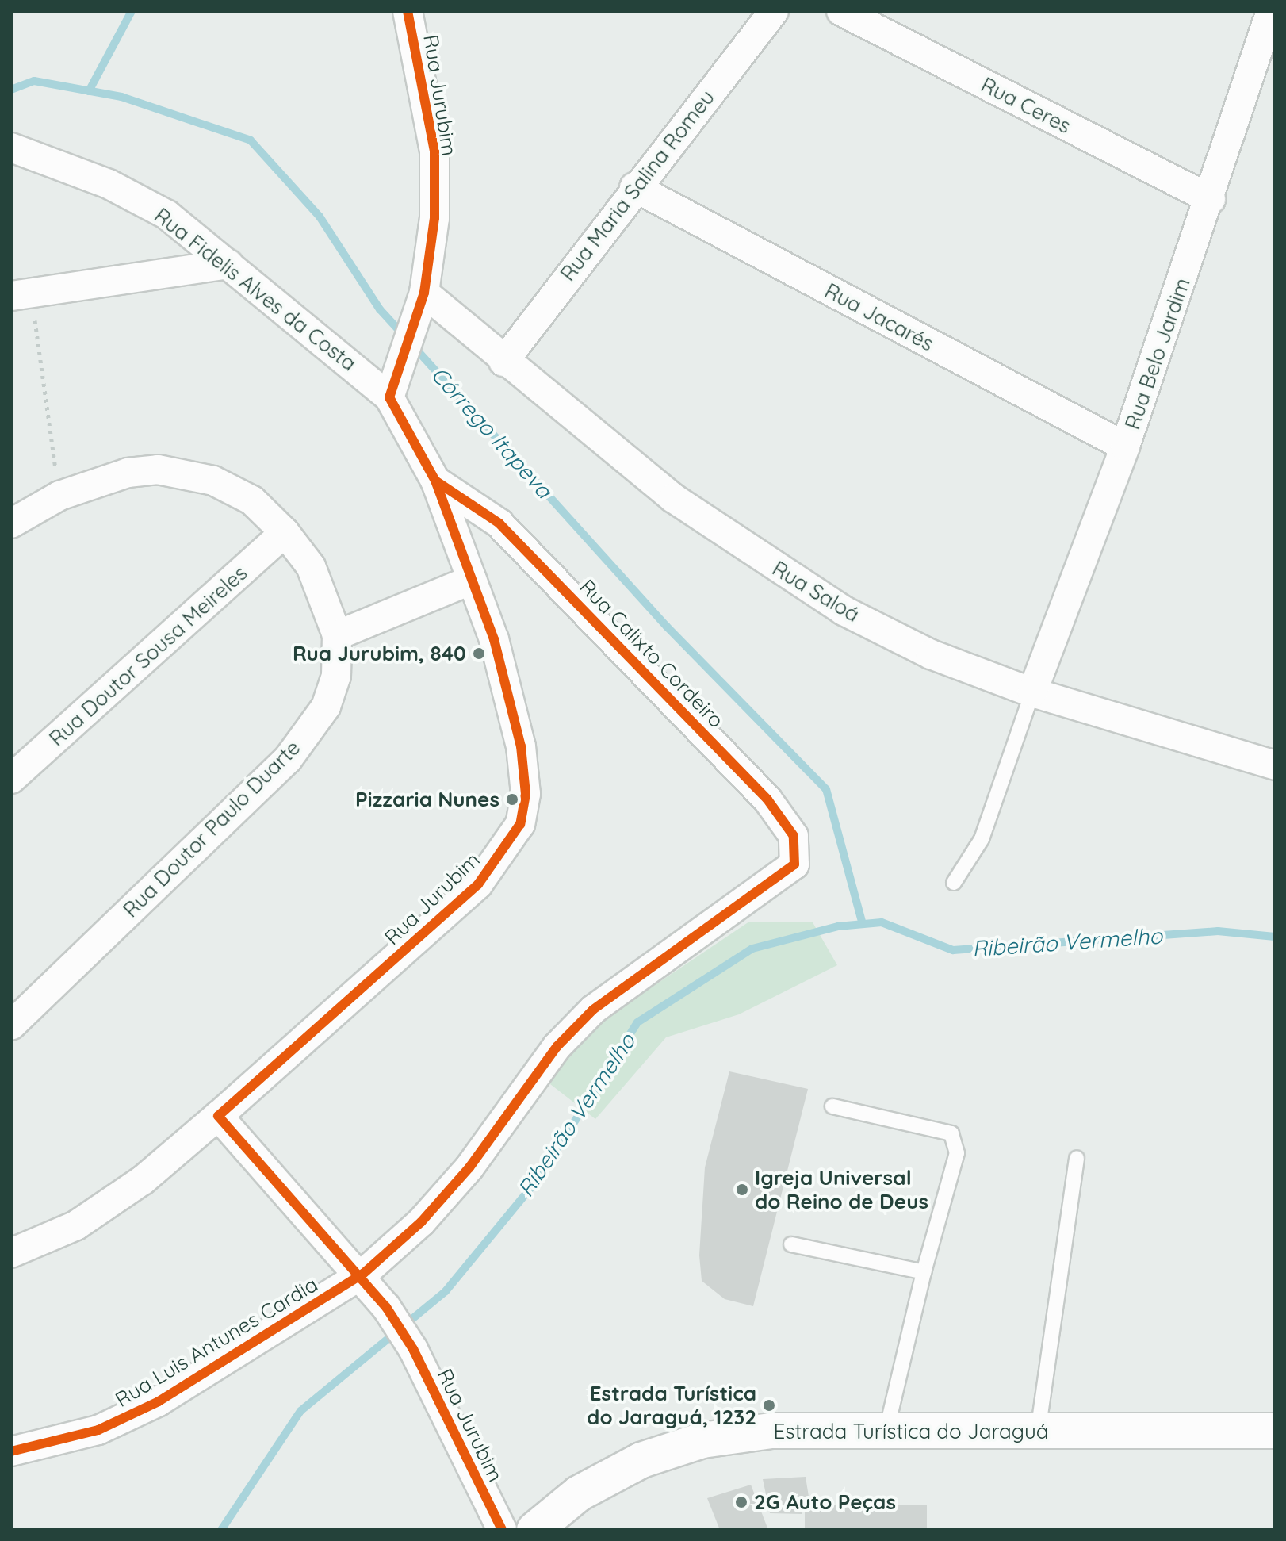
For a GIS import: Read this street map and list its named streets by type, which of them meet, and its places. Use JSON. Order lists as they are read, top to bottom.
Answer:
{
  "streets": {
    "main road": ["Estrada Turística do Jaraguá"],
    "street": [
      "Rua Jurubim",
      "Rua Ceres",
      "Rua Maria Salina Romeu",
      "Rua Fidelis Alves da Costa",
      "Rua Jacarés",
      "Rua Belo Jardim",
      "Rua Saloá",
      "Rua Calixto Cordeiro",
      "Rua Doutor Sousa Meireles",
      "Rua Doutor Paulo Duarte",
      "Rua Luis Antunes Cardia"
    ]
  },
  "crossings": [
    ["Rua Jurubim", "Rua Fidelis Alves da Costa"],
    ["Rua Jurubim", "Rua Saloá"],
    ["Rua Jurubim", "Rua Calixto Cordeiro"],
    ["Rua Jurubim", "Rua Luis Antunes Cardia"],
    ["Rua Ceres", "Rua Belo Jardim"],
    ["Rua Maria Salina Romeu", "Rua Jacarés"],
    ["Rua Maria Salina Romeu", "Rua Saloá"],
    ["Rua Jacarés", "Rua Belo Jardim"],
    ["Rua Belo Jardim", "Rua Saloá"],
    ["Rua Calixto Cordeiro", "Rua Luis Antunes Cardia"],
    ["Rua Doutor Sousa Meireles", "Rua Doutor Paulo Duarte"]
  ],
  "water": ["Córrego Itapeva", "Ribeirão Vermelho"],
  "places": [
    "Rua Jurubim, 840",
    "Pizzaria Nunes",
    "Igreja Universal do Reino de Deus",
    "Estrada Turística do Jaraguá, 1232",
    "2G Auto Peças"
  ]
}
